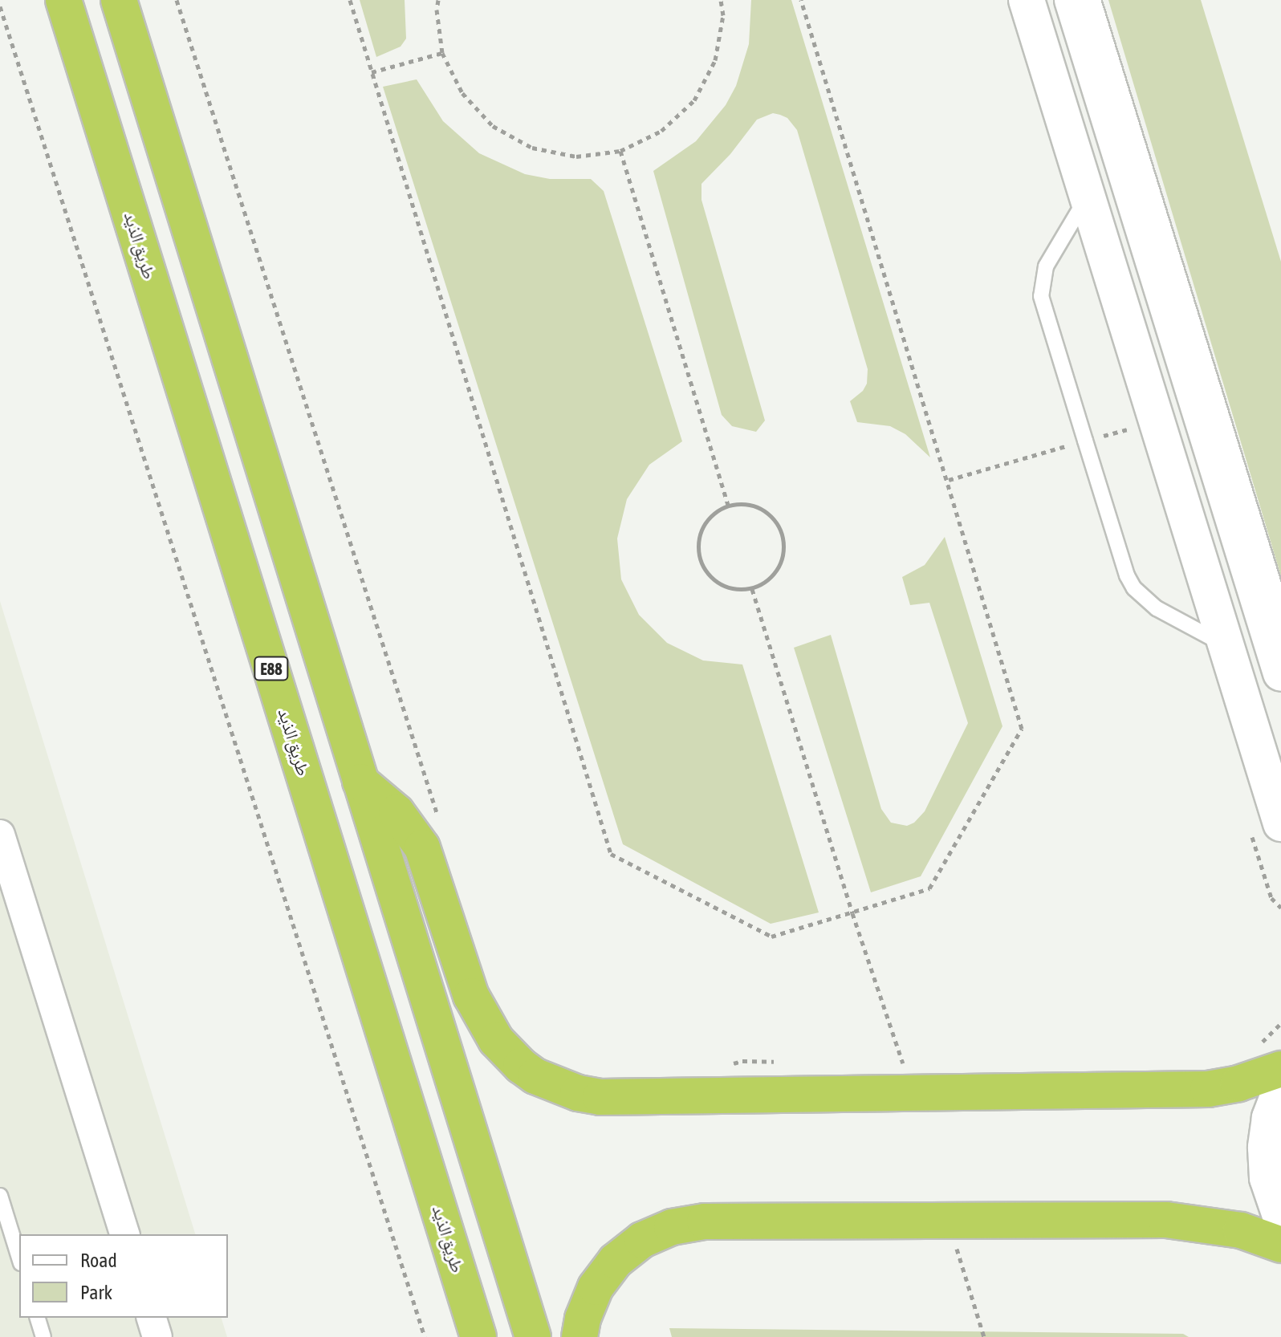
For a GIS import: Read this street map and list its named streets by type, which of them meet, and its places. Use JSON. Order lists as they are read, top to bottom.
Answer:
{
  "streets": {
    "highway": ["طريق الذيد", "E88"]
  },
  "legend": ["Road", "Park"]
}
